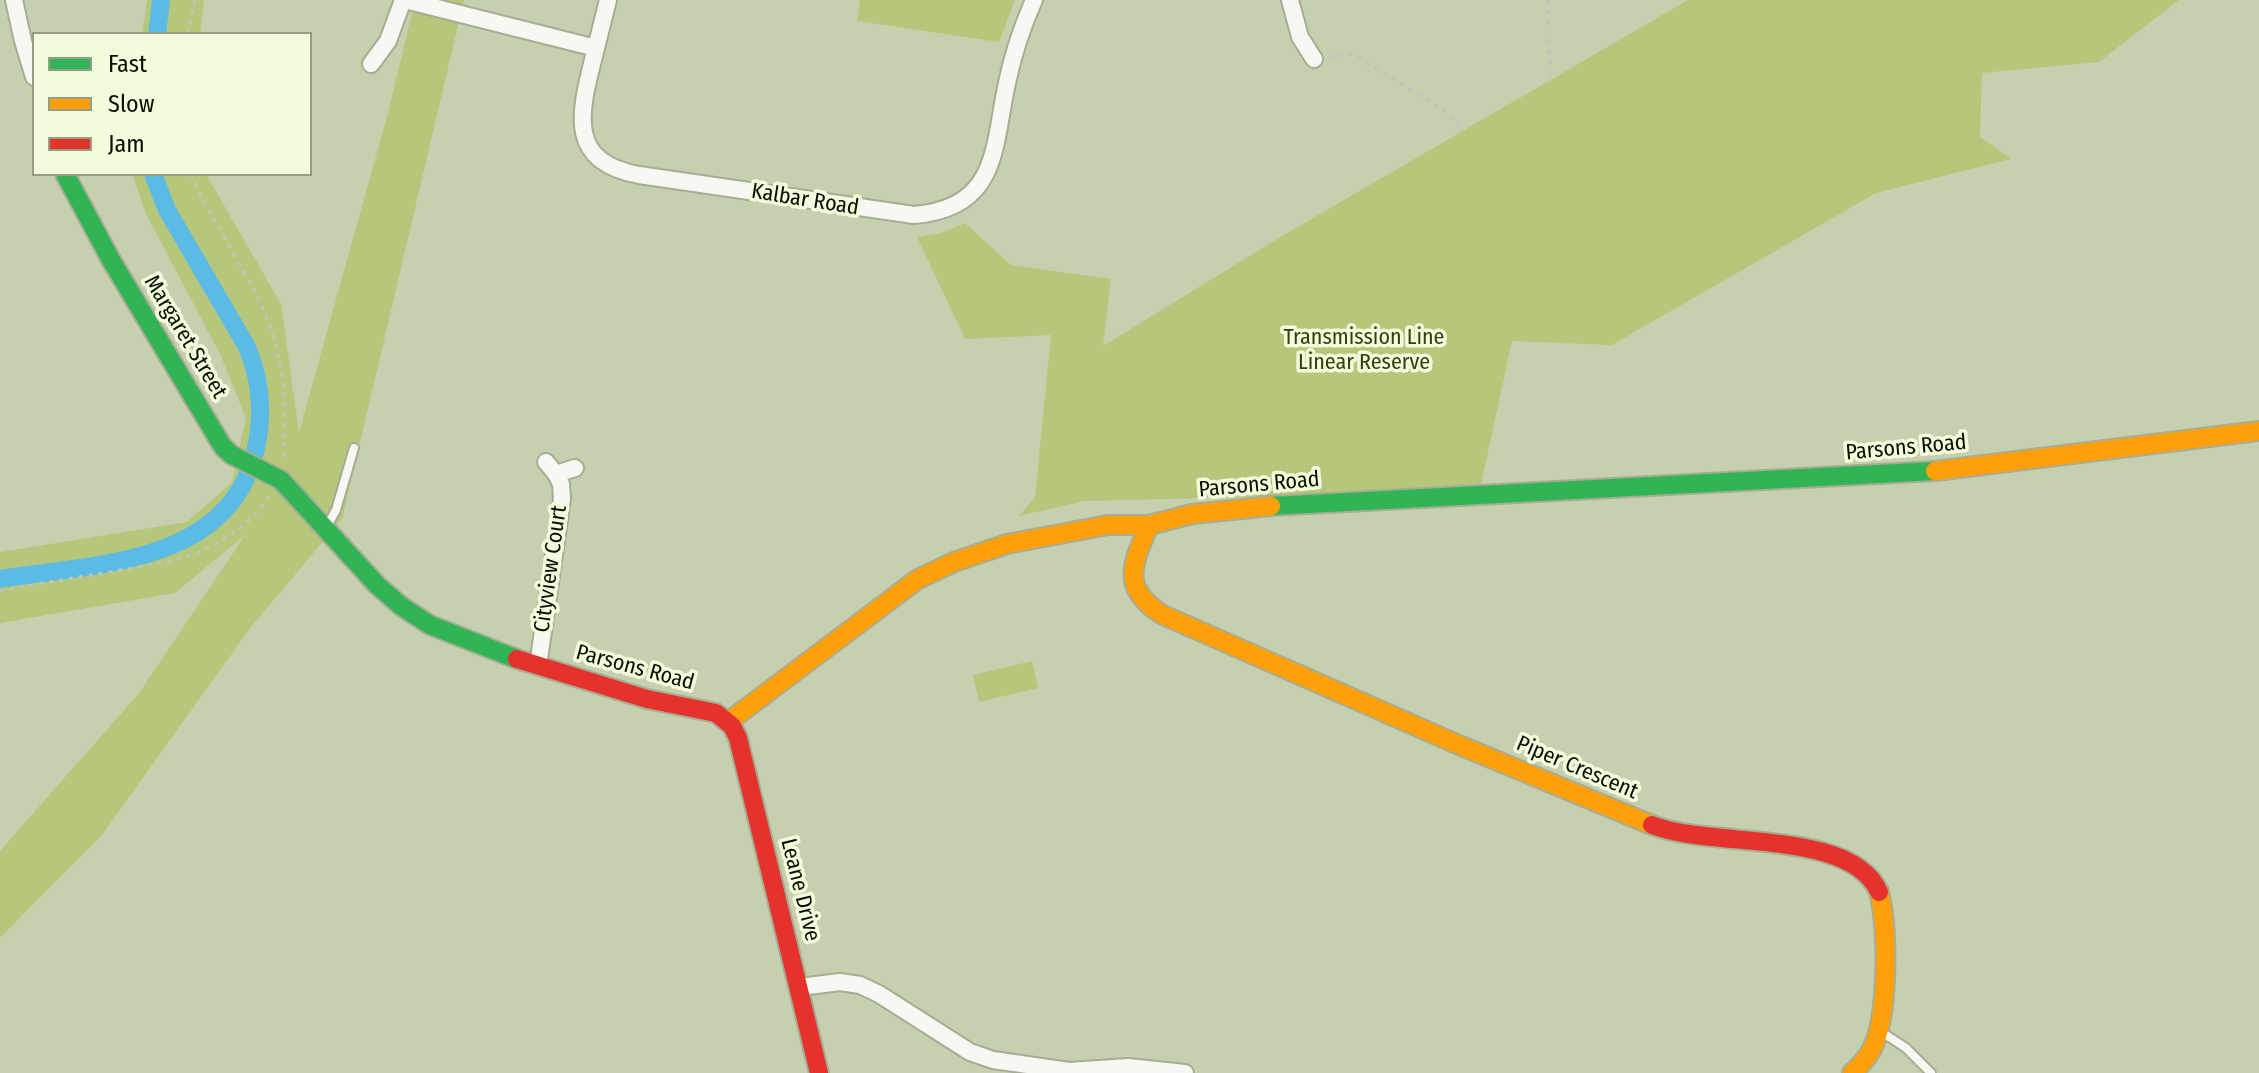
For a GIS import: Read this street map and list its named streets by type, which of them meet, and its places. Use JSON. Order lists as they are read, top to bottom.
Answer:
{
  "streets": {
    "street": [
      "Kalbar Road",
      "Margaret Street",
      "Parsons Road",
      "Cityview Court",
      "Piper Crescent",
      "Leane Drive"
    ]
  },
  "crossings": [
    ["Margaret Street", "Parsons Road"],
    ["Parsons Road", "Cityview Court"],
    ["Parsons Road", "Piper Crescent"],
    ["Parsons Road", "Leane Drive"]
  ],
  "parks": ["Transmission Line Linear Reserve"],
  "legend": ["Fast", "Slow", "Jam"]
}
